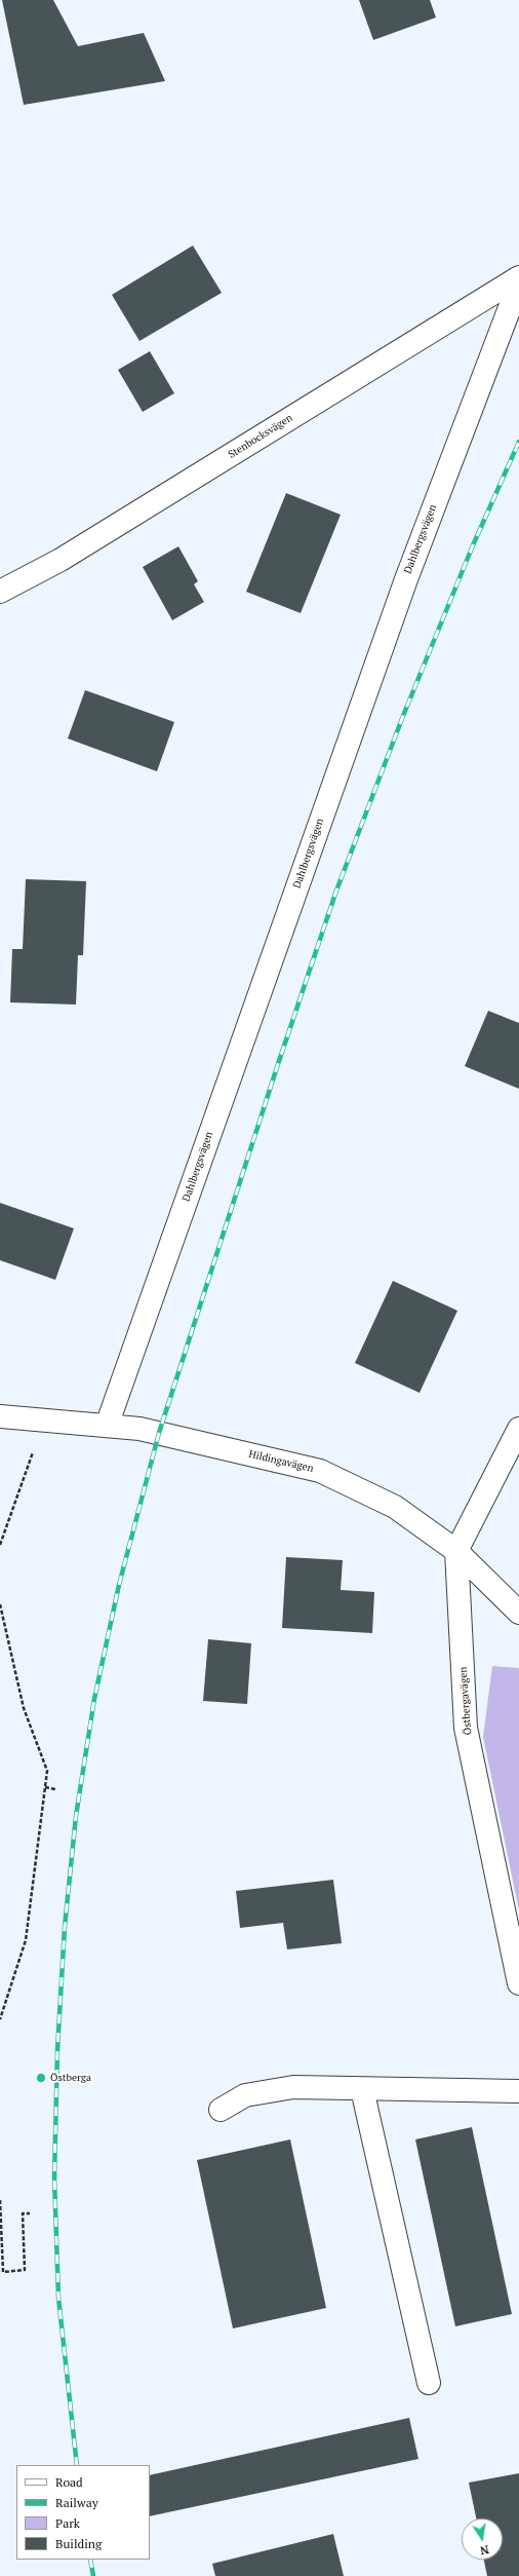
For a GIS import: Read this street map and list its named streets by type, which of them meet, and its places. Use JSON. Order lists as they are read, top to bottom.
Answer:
{
  "streets": {
    "street": [
      "Stenbocksvägen",
      "Dahlbergsvägen",
      "Hildingavägen",
      "Östbergavägen"
    ]
  },
  "crossings": [
    ["Dahlbergsvägen", "Hildingavägen"],
    ["Hildingavägen", "Östbergavägen"]
  ],
  "places": ["Östberga"],
  "legend": [
    "Road",
    "Railway",
    "Park",
    "Building"
  ],
  "north": "bottom"
}
